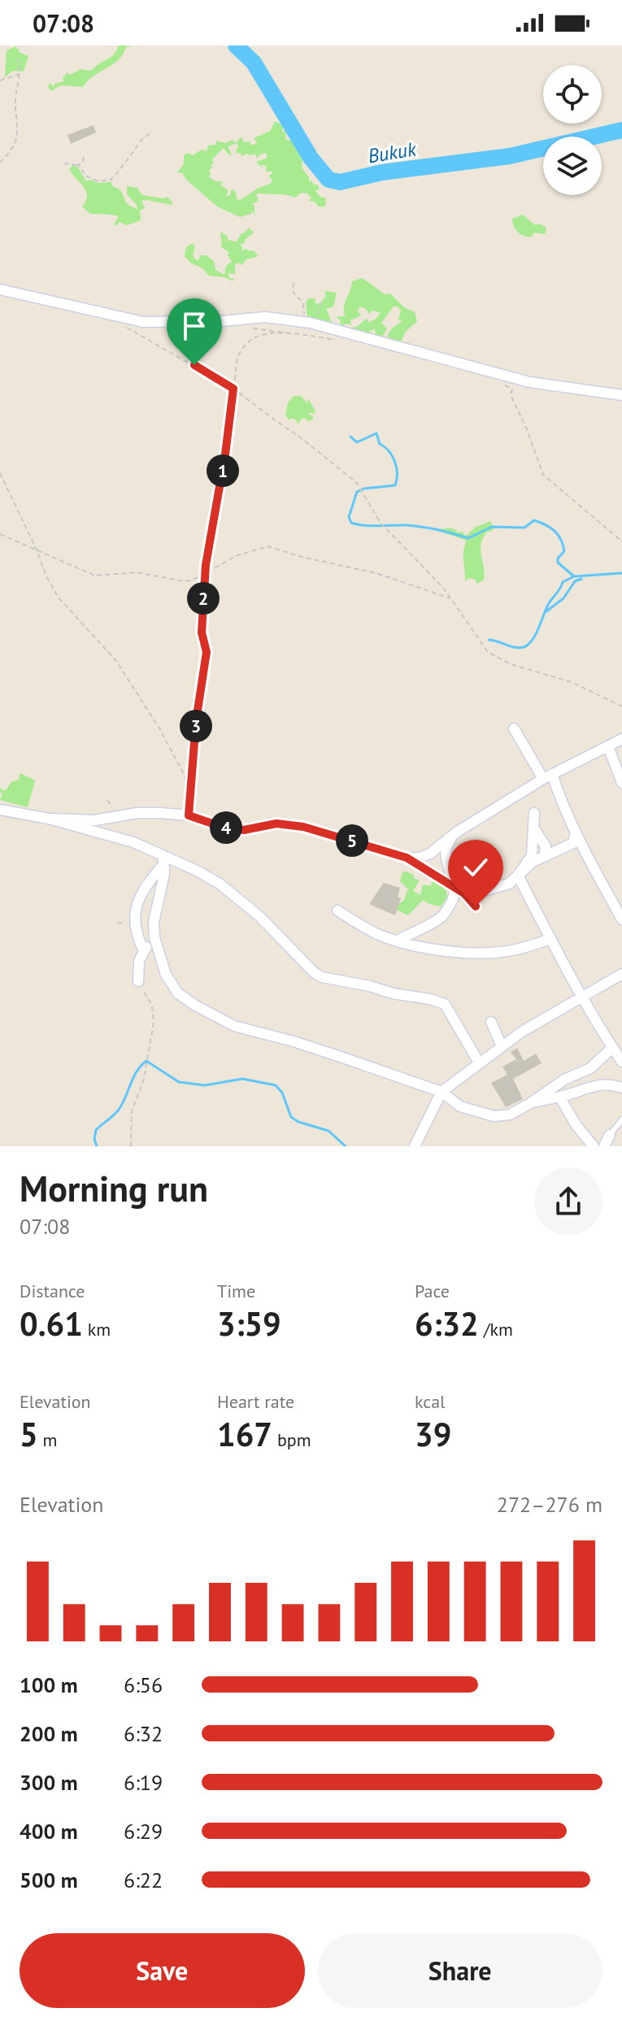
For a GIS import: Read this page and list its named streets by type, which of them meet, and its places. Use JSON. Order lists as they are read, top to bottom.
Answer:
{
  "water": ["Bukuk"],
  "page": {
    "status": "07:08",
    "pins": [
      "1",
      "2",
      "3",
      "4",
      "5"
    ],
    "heading": ["Morning run", "07:08"],
    "stats": [
      ["Distance", "0.61 km"],
      ["Time", "3:59"],
      ["Pace", "6:32 /km"],
      ["Elevation", "5 m"],
      ["Heart rate", "167 bpm"],
      ["kcal", "39"]
    ],
    "chart": ["Elevation", "272–276 m"],
    "list": [
      {
        "name": "100 m",
        "note": "6:56"
      },
      {
        "name": "200 m",
        "note": "6:32"
      },
      {
        "name": "300 m",
        "note": "6:19"
      },
      {
        "name": "400 m",
        "note": "6:29"
      },
      {
        "name": "500 m",
        "note": "6:22"
      }
    ],
    "buttons": ["Save", "Share"]
  }
}
